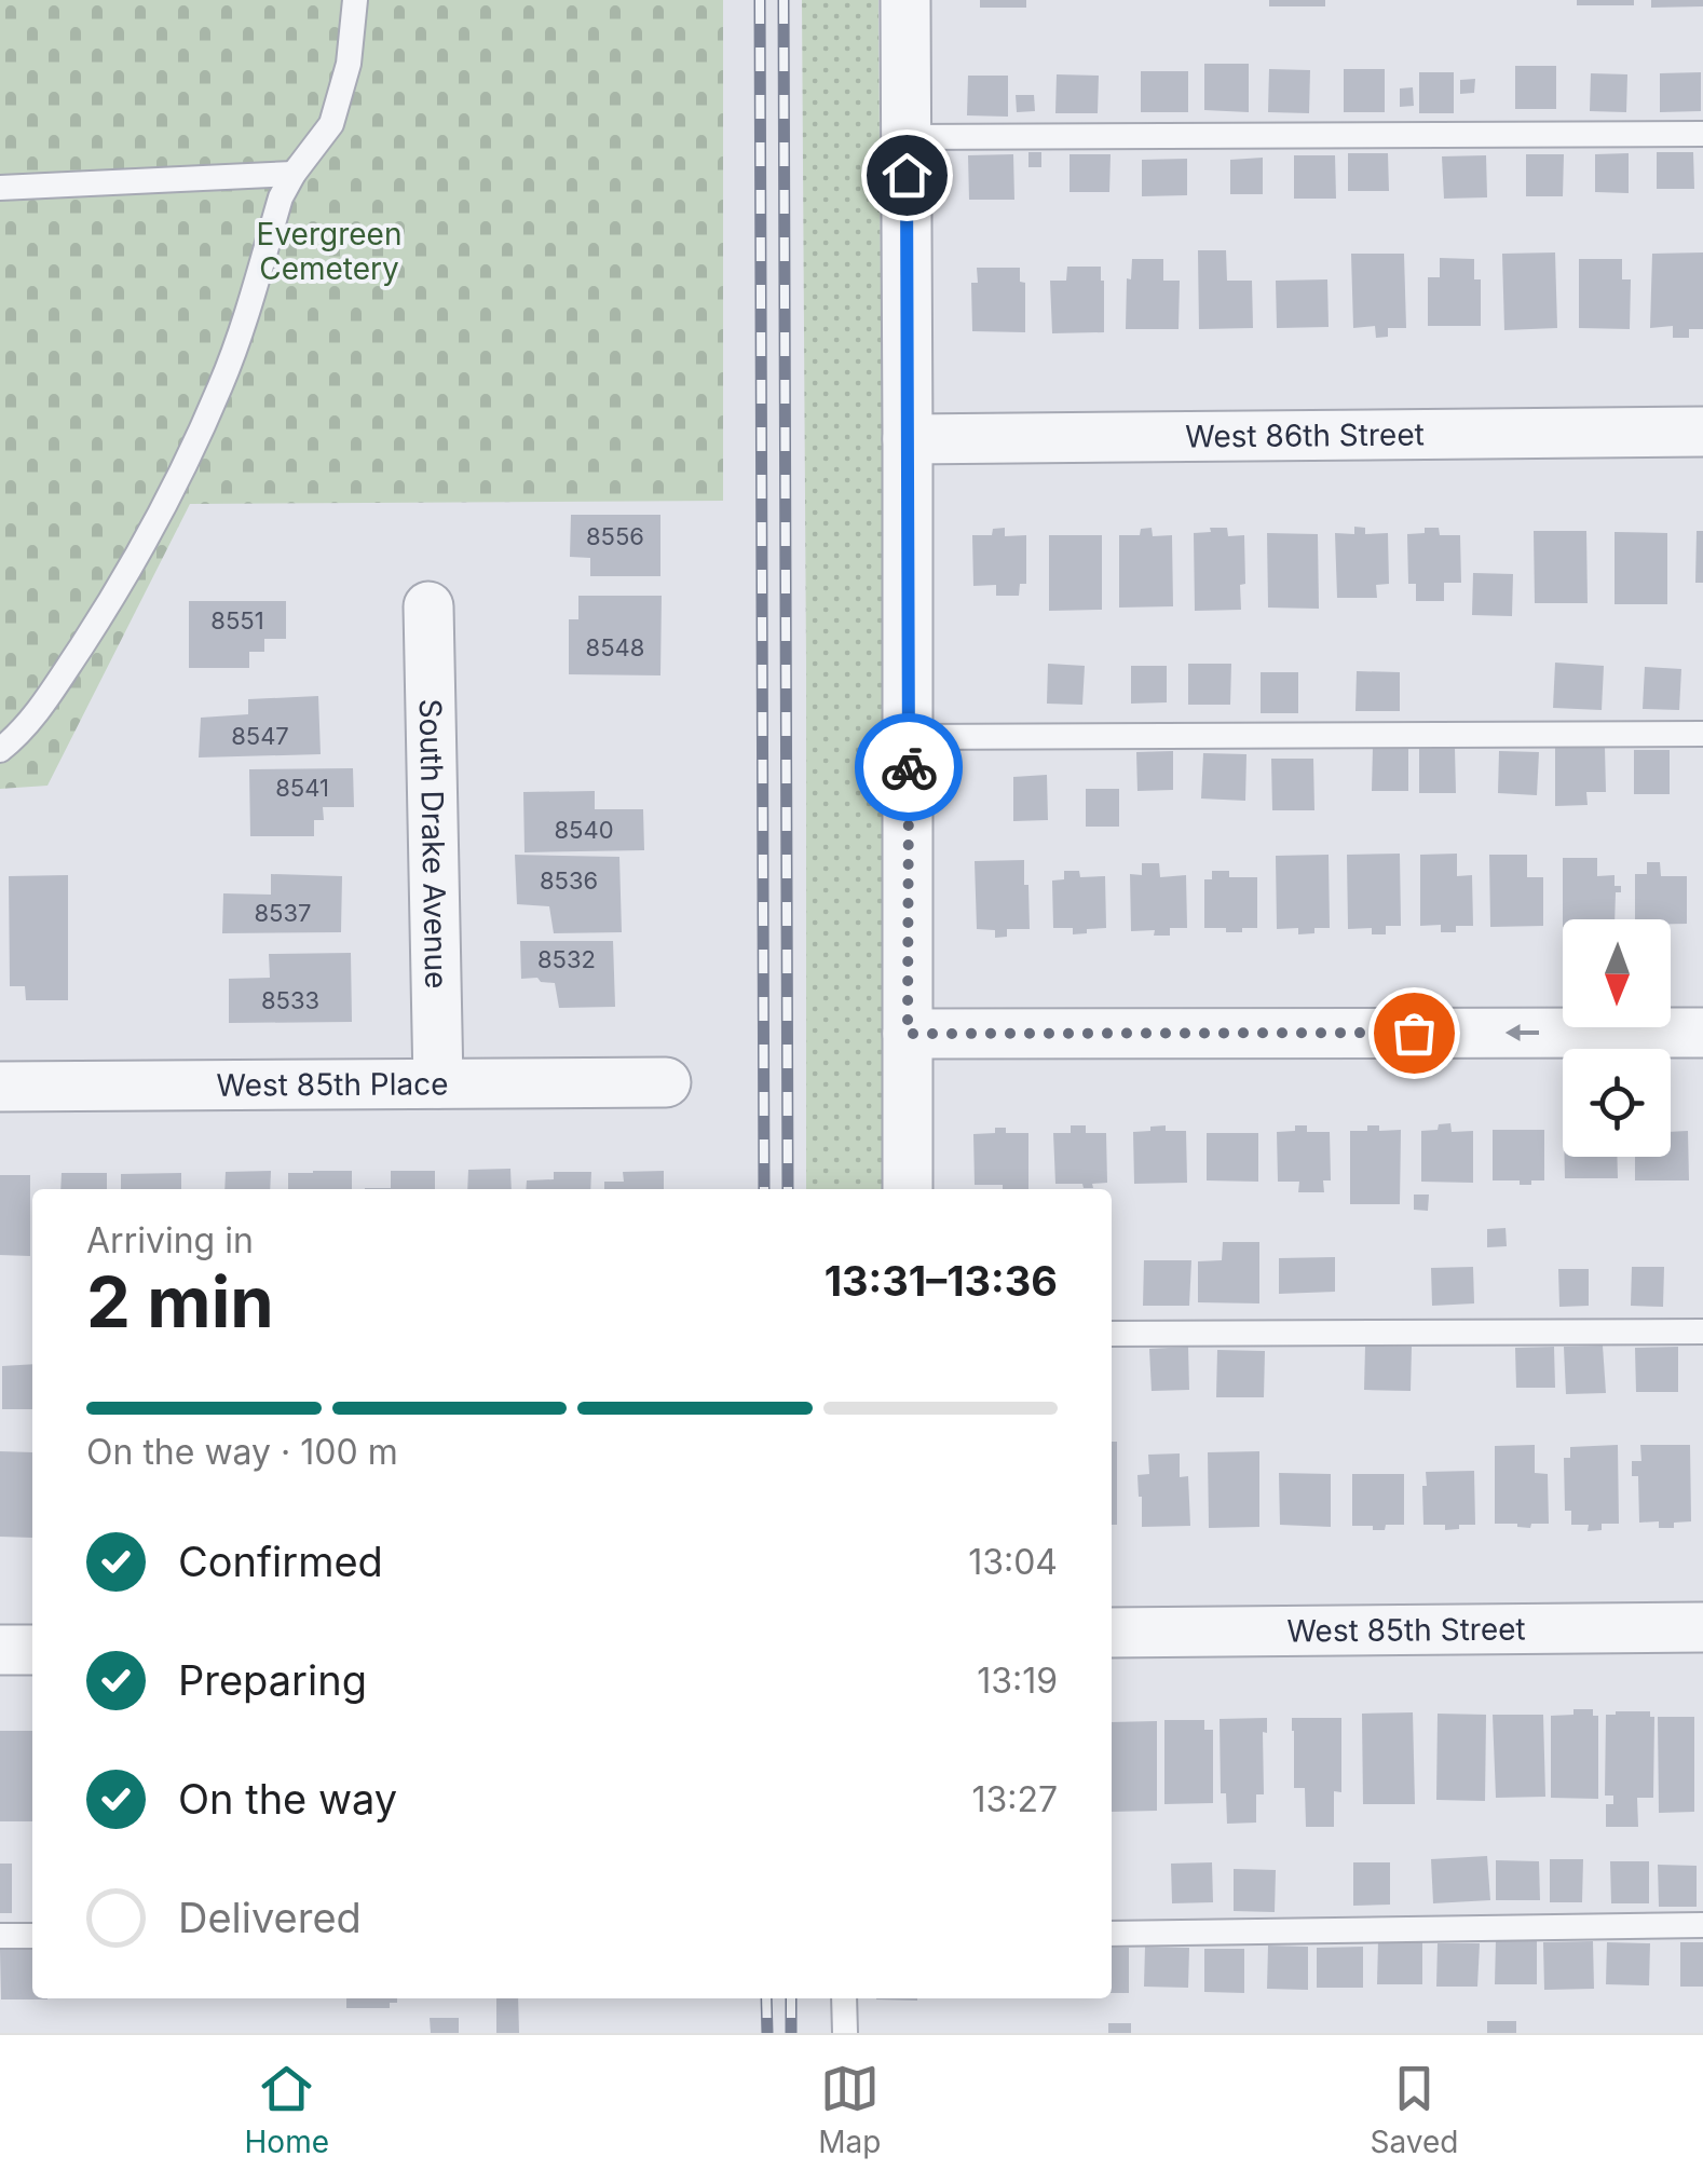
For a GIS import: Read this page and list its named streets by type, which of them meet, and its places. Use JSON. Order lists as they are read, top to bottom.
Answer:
{
  "streets": {
    "street": [
      "West 86th Street",
      "South Drake Avenue",
      "West 85th Place",
      "West 85th Street"
    ]
  },
  "crossings": [
    ["South Drake Avenue", "West 85th Place"]
  ],
  "parks": ["Evergreen Cemetery"],
  "house_numbers": [
    "8556",
    "8551",
    "8548",
    "8547",
    "8541",
    "8540",
    "8536",
    "8537",
    "8532",
    "8533"
  ],
  "north": "bottom",
  "page": {
    "heading": ["2 min", "Arriving in", "13:31–13:36"],
    "bar": "On the way · 100 m",
    "list": [
      ["Confirmed", "13:04"],
      ["Preparing", "13:19"],
      ["On the way", "13:27"],
      "Delivered"
    ],
    "tabs": ["Home", "Map", "Saved"]
  }
}
